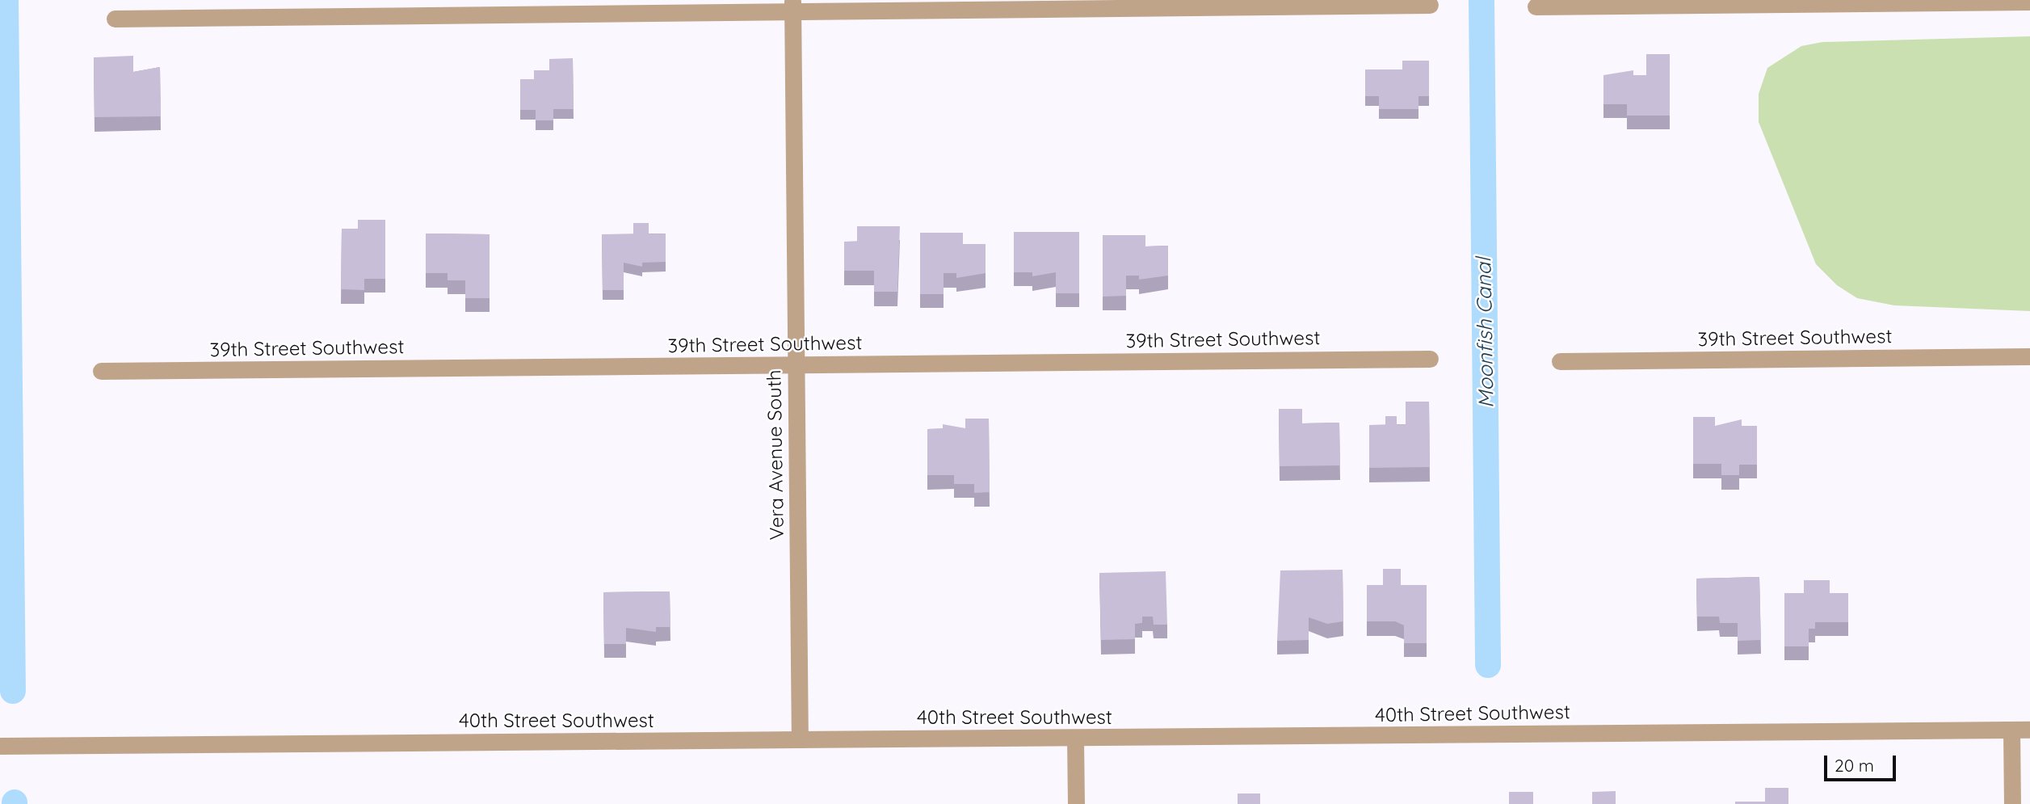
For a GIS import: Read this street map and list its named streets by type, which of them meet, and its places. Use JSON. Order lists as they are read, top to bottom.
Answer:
{
  "streets": {
    "street": ["39th Street Southwest", "Vera Avenue South", "40th Street Southwest"]
  },
  "crossings": [
    ["39th Street Southwest", "Vera Avenue South"],
    ["Vera Avenue South", "40th Street Southwest"]
  ],
  "water": ["Moonfish Canal"],
  "scale_bar": "20 m"
}
